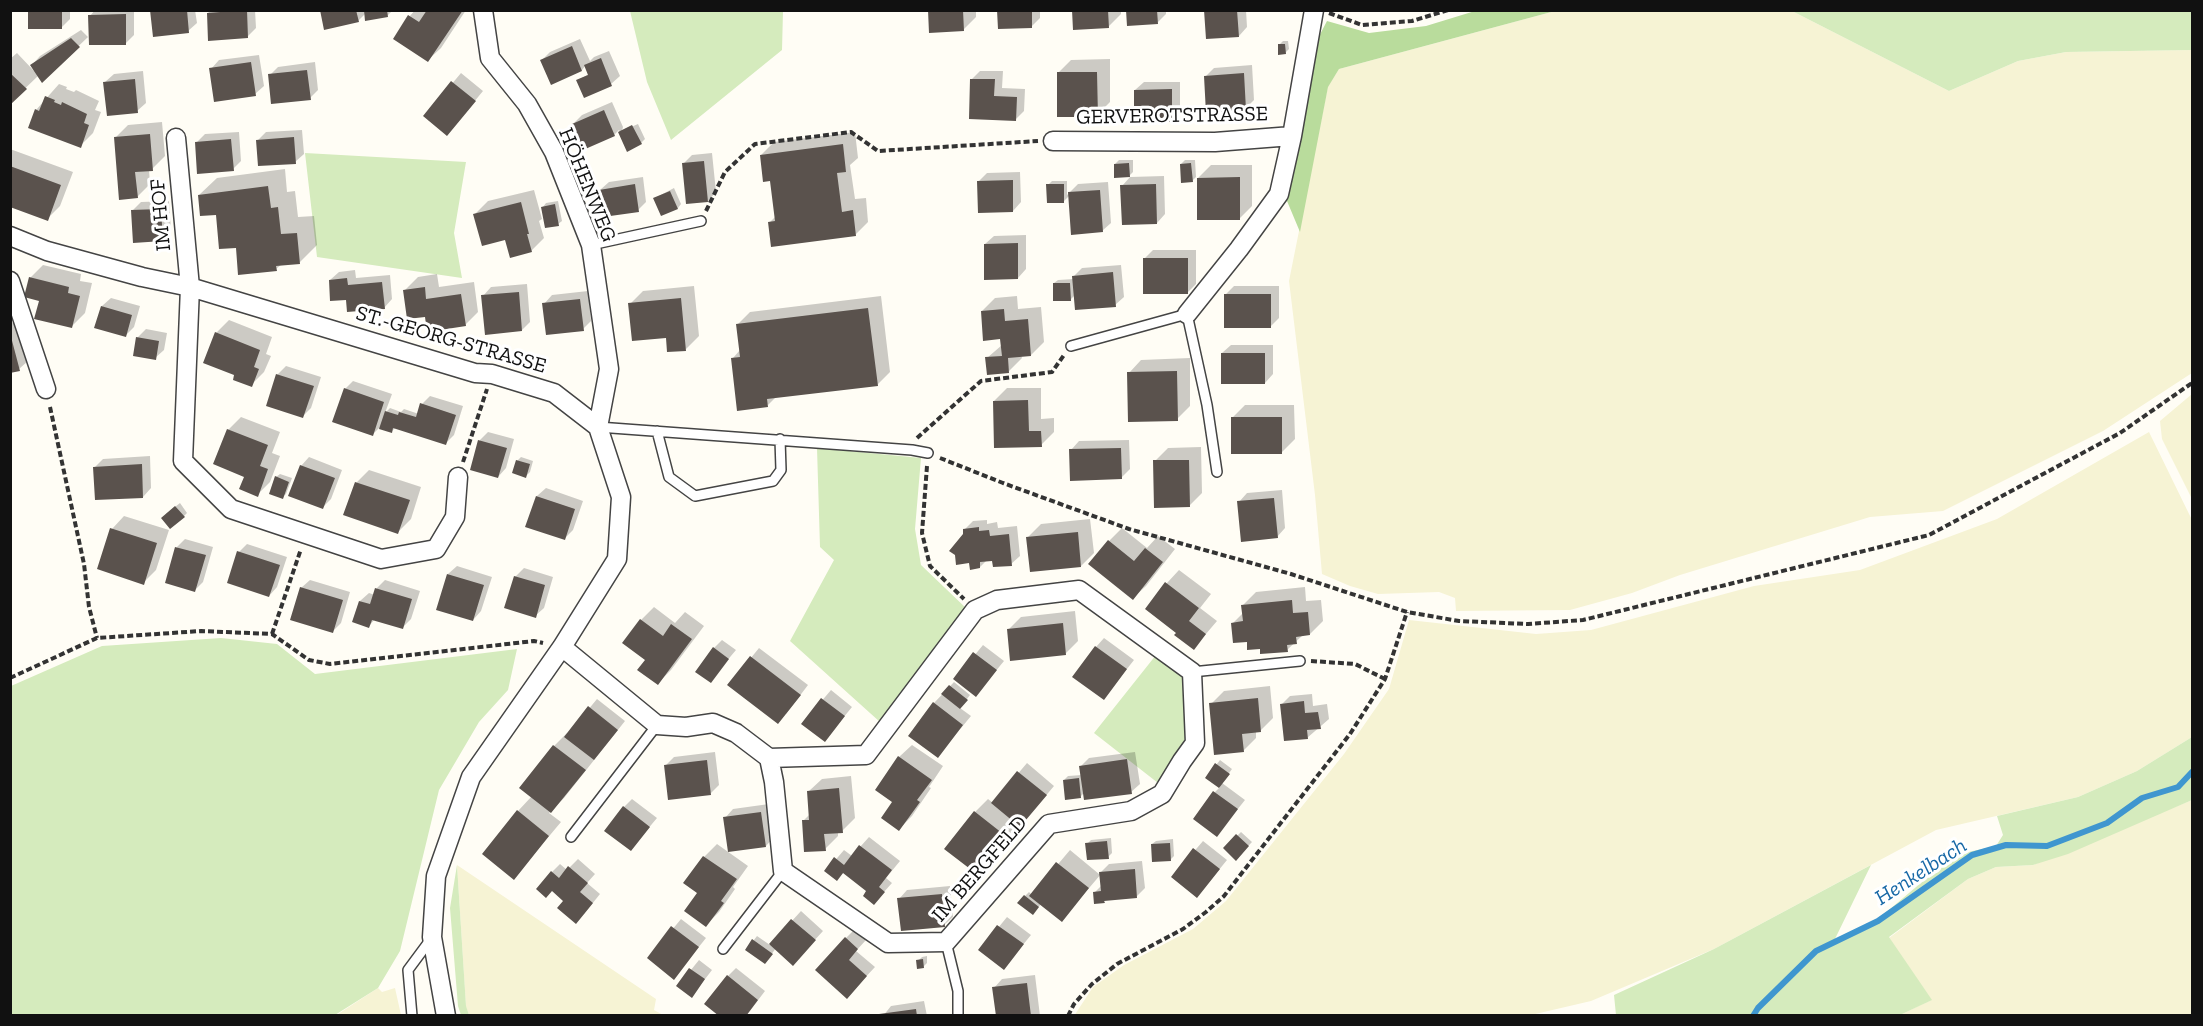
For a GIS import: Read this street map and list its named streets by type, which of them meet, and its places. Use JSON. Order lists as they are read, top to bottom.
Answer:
{
  "streets": {
    "street": [
      "GERVEROTSTRASSE",
      "HÖHENWEG",
      "IM HOF",
      "ST.-GEORG-STRASSE",
      "IM BERGFELD"
    ]
  },
  "crossings": [
    ["HÖHENWEG", "ST.-GEORG-STRASSE"],
    ["IM HOF", "ST.-GEORG-STRASSE"]
  ],
  "water": ["Henkelbach"]
}
